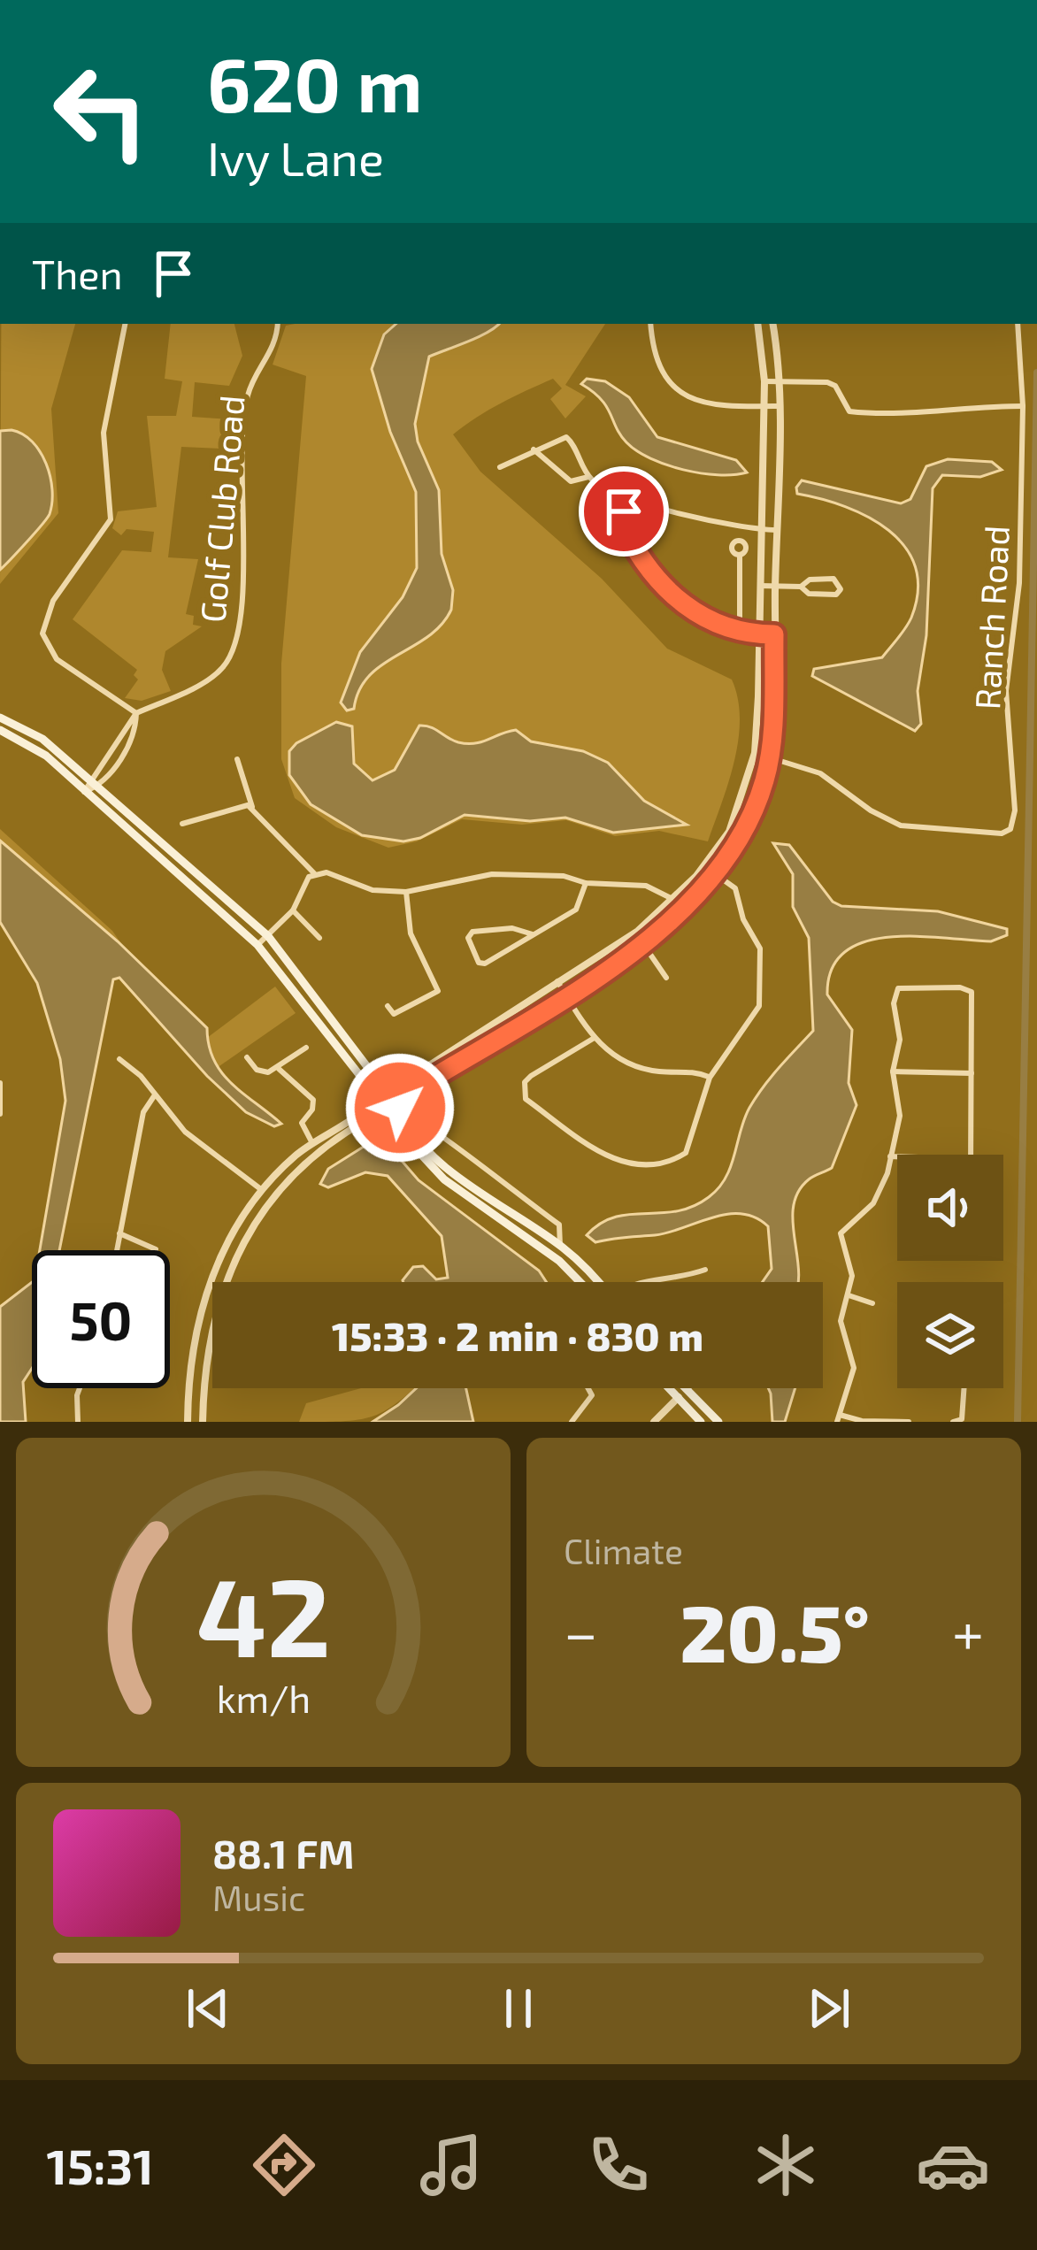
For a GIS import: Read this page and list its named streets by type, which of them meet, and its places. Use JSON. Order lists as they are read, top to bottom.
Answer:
{
  "streets": {
    "street": ["Golf Club Road", "Ranch Road"]
  },
  "page": {
    "turn": ["620 m", "Ivy Lane"],
    "then": "Then",
    "limit": "50",
    "trip": "15:33 · 2 min · 830 m",
    "tile": "Climate",
    "heat": ["−", "20.5°", "+"],
    "song": ["88.1 FM", "Music"],
    "tabs": "15:31",
    "gauge": ["42", "km/h"]
  }
}
